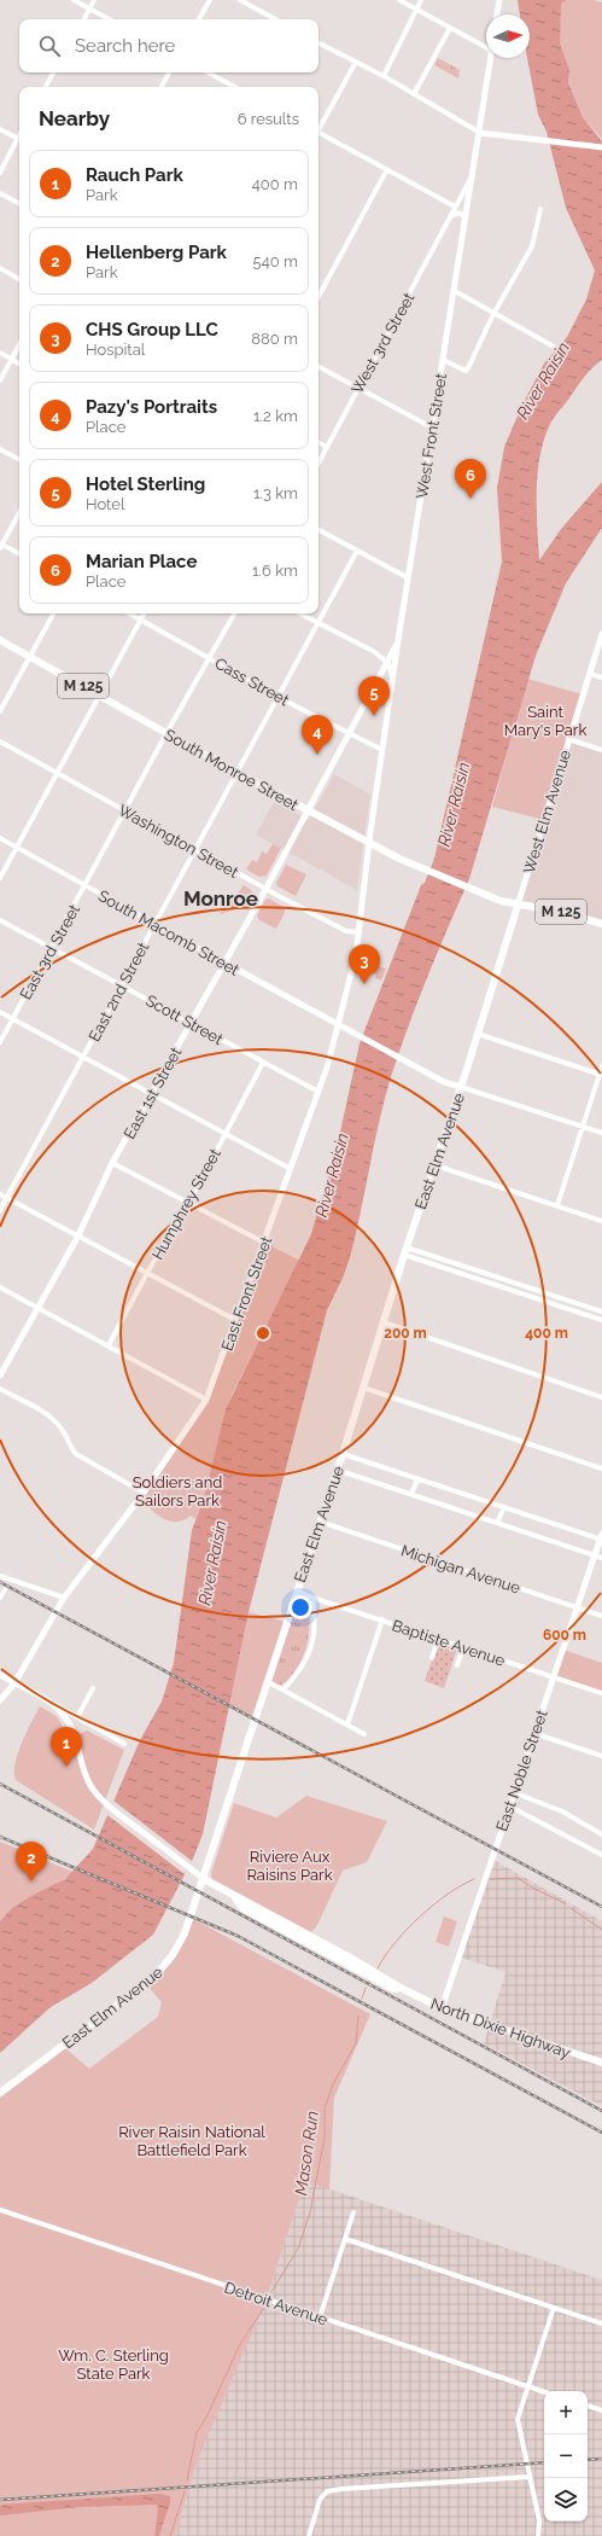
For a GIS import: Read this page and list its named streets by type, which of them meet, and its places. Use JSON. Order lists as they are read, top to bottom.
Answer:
{
  "streets": {
    "main road": [
      "M 125",
      "South Monroe Street",
      "East Elm Avenue",
      "North Dixie Highway"
    ],
    "street": [
      "West 3rd Street",
      "West Front Street",
      "Cass Street",
      "West Elm Avenue",
      "Washington Street",
      "South Macomb Street",
      "East 3rd Street",
      "East 2nd Street",
      "Scott Street",
      "East 1st Street",
      "Humphrey Street",
      "East Front Street",
      "Michigan Avenue",
      "Baptiste Avenue",
      "East Noble Street",
      "Detroit Avenue"
    ]
  },
  "crossings": [
    ["West 3rd Street", "West Front Street"],
    ["West Front Street", "Cass Street"],
    ["West Front Street", "East 1st Street"],
    ["West Front Street", "East Front Street"],
    ["Cass Street", "East 2nd Street"],
    ["Cass Street", "East 1st Street"],
    ["M 125", "South Monroe Street"],
    ["M 125", "West Elm Avenue"],
    ["M 125", "East Elm Avenue"],
    ["South Monroe Street", "West Elm Avenue"],
    ["South Monroe Street", "East 3rd Street"],
    ["South Monroe Street", "East 2nd Street"],
    ["South Monroe Street", "East 1st Street"],
    ["South Monroe Street", "East Elm Avenue"],
    ["South Monroe Street", "East Front Street"],
    ["West Elm Avenue", "East Elm Avenue"],
    ["Washington Street", "East 3rd Street"],
    ["Washington Street", "East 2nd Street"],
    ["Washington Street", "East 1st Street"],
    ["Washington Street", "East Front Street"],
    ["South Macomb Street", "East 3rd Street"],
    ["South Macomb Street", "East 2nd Street"],
    ["South Macomb Street", "East 1st Street"],
    ["South Macomb Street", "East Elm Avenue"],
    ["South Macomb Street", "East Front Street"],
    ["East 3rd Street", "Scott Street"],
    ["East 2nd Street", "Scott Street"],
    ["Scott Street", "East 1st Street"],
    ["Scott Street", "Humphrey Street"],
    ["Scott Street", "East Front Street"],
    ["East Elm Avenue", "Michigan Avenue"],
    ["East Elm Avenue", "Baptiste Avenue"],
    ["East Elm Avenue", "North Dixie Highway"],
    ["Michigan Avenue", "East Noble Street"],
    ["Baptiste Avenue", "East Noble Street"],
    ["East Noble Street", "North Dixie Highway"]
  ],
  "districts": ["Monroe"],
  "water": ["River Raisin", "Mason Run"],
  "parks": [
    "Saint Mary's Park",
    "Soldiers and Sailors Park",
    "Riviere Aux Raisins Park",
    "River Raisin National Battlefield Park",
    "Wm. C. Sterling State Park"
  ],
  "north": "right",
  "page": {
    "search": "Search here",
    "heading": ["Nearby", "6 results"],
    "list": [
      {
        "mark": "1",
        "name": "Rauch Park",
        "note": "Park",
        "value": "400 m"
      },
      {
        "mark": "2",
        "name": "Hellenberg Park",
        "note": "Park",
        "value": "540 m"
      },
      {
        "mark": "3",
        "name": "CHS Group LLC",
        "note": "Hospital",
        "value": "880 m"
      },
      {
        "mark": "4",
        "name": "Pazy's Portraits",
        "note": "Place",
        "value": "1.2 km"
      },
      {
        "mark": "5",
        "name": "Hotel Sterling",
        "note": "Hotel",
        "value": "1.3 km"
      },
      {
        "mark": "6",
        "name": "Marian Place",
        "note": "Place",
        "value": "1.6 km"
      }
    ],
    "pins": [
      "6",
      "5",
      "4",
      "3",
      "1",
      "2"
    ],
    "map_buttons": ["+", "−"]
  },
  "rings": ["200 m", "400 m", "600 m"]
}
